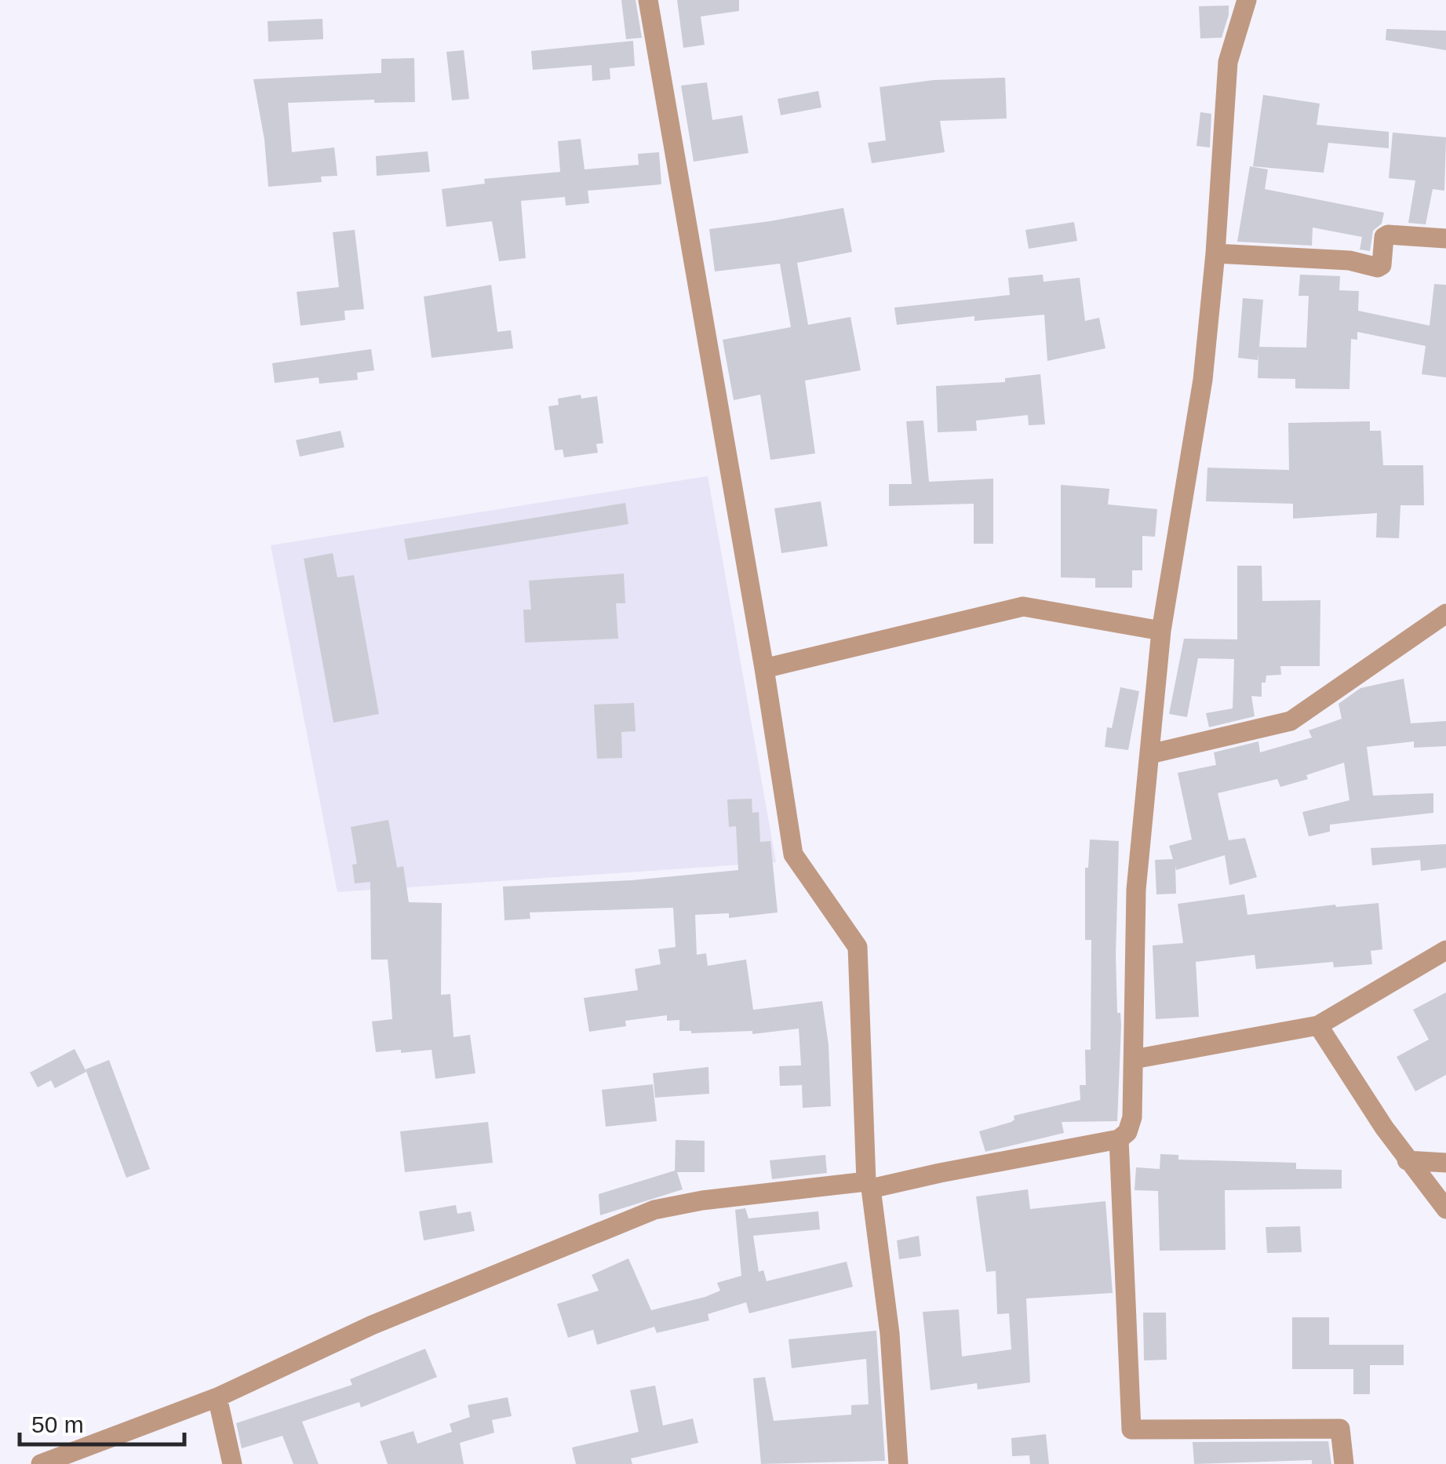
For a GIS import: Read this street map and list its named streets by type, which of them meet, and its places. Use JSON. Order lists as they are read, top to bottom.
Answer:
{
  "scale_bar": "50 m"
}
